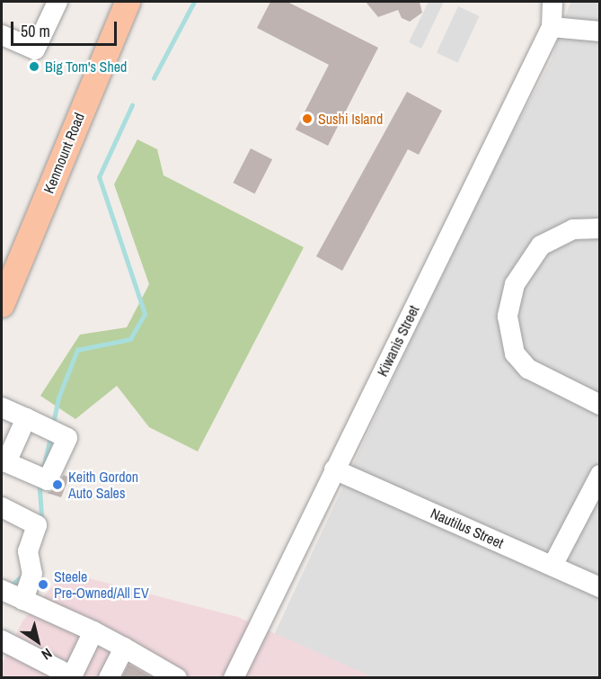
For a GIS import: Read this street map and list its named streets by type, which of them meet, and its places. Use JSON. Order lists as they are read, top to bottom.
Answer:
{
  "streets": {
    "main road": ["Kenmount Road"],
    "street": ["Kiwanis Street", "Nautilus Street"]
  },
  "crossings": [
    ["Kiwanis Street", "Nautilus Street"]
  ],
  "places": [
    "Big Tom's Shed",
    "Sushi Island",
    "Keith Gordon Auto Sales",
    "Steele Pre-Owned/All EV"
  ],
  "scale_bar": "50 m",
  "north": "bottom right"
}
